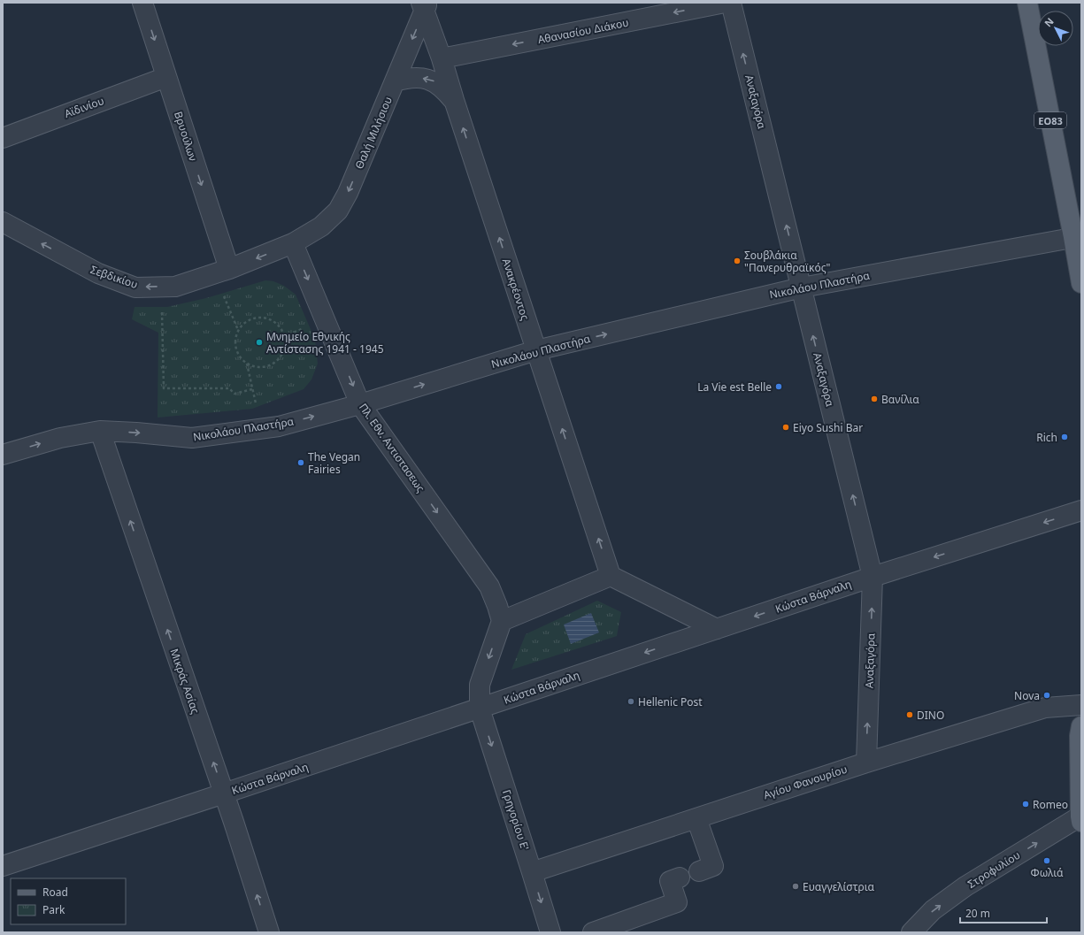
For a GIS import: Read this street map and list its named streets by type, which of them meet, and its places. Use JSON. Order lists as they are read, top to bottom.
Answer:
{
  "streets": {
    "main road": ["ΕΟ83"],
    "street": [
      "Αθανασίου Διάκου",
      "Αναξαγόρα",
      "Αϊδινίου",
      "Θαλή Μιλήσιου",
      "Βρυούλων",
      "Σεβδικίου",
      "Νικολάου Πλαστήρα",
      "Ανακρέοντος",
      "Πλ. Εθν. Αντιστασεως",
      "Κώστα Βάρναλη",
      "Μικράς Ασίας",
      "Αγίου Φανουρίου",
      "Γρηγορίου Ε'",
      "Στροφυλίου"
    ]
  },
  "crossings": [
    ["Αθανασίου Διάκου", "Ανακρέοντος"],
    ["Αναξαγόρα", "Νικολάου Πλαστήρα"],
    ["Αναξαγόρα", "Κώστα Βάρναλη"],
    ["Αναξαγόρα", "Αγίου Φανουρίου"],
    ["Αϊδινίου", "Βρυούλων"],
    ["ΕΟ83", "Νικολάου Πλαστήρα"],
    ["Θαλή Μιλήσιου", "Σεβδικίου"],
    ["Θαλή Μιλήσιου", "Ανακρέοντος"],
    ["Θαλή Μιλήσιου", "Πλ. Εθν. Αντιστασεως"],
    ["Βρυούλων", "Σεβδικίου"],
    ["Σεβδικίου", "Πλ. Εθν. Αντιστασεως"],
    ["Νικολάου Πλαστήρα", "Ανακρέοντος"],
    ["Νικολάου Πλαστήρα", "Πλ. Εθν. Αντιστασεως"],
    ["Νικολάου Πλαστήρα", "Μικράς Ασίας"],
    ["Πλ. Εθν. Αντιστασεως", "Γρηγορίου Ε'"],
    ["Κώστα Βάρναλη", "Μικράς Ασίας"],
    ["Κώστα Βάρναλη", "Γρηγορίου Ε'"],
    ["Αγίου Φανουρίου", "Γρηγορίου Ε'"]
  ],
  "one_way": [
    "Αθανασίου Διάκου",
    "Αναξαγόρα",
    "Θαλή Μιλήσιου",
    "Βρυούλων",
    "Σεβδικίου",
    "Νικολάου Πλαστήρα",
    "Ανακρέοντος",
    "Πλ. Εθν. Αντιστασεως",
    "Κώστα Βάρναλη",
    "Μικράς Ασίας",
    "Γρηγορίου Ε'",
    "Στροφυλίου"
  ],
  "places": [
    "Σουβλάκια \"Πανερυθραϊκός\"",
    "Μνημείο Εθνικής Αντίστασης 1941 - 1945",
    "La Vie est Belle",
    "Βανίλια",
    "Eiyo Sushi Bar",
    "Rich",
    "The Vegan Fairies",
    "Nova",
    "Hellenic Post",
    "DINO",
    "Romeo",
    "Φωλιά",
    "Ευαγγελίστρια"
  ],
  "legend": ["Road", "Park"],
  "scale_bar": "20 m",
  "north": "top left"
}
